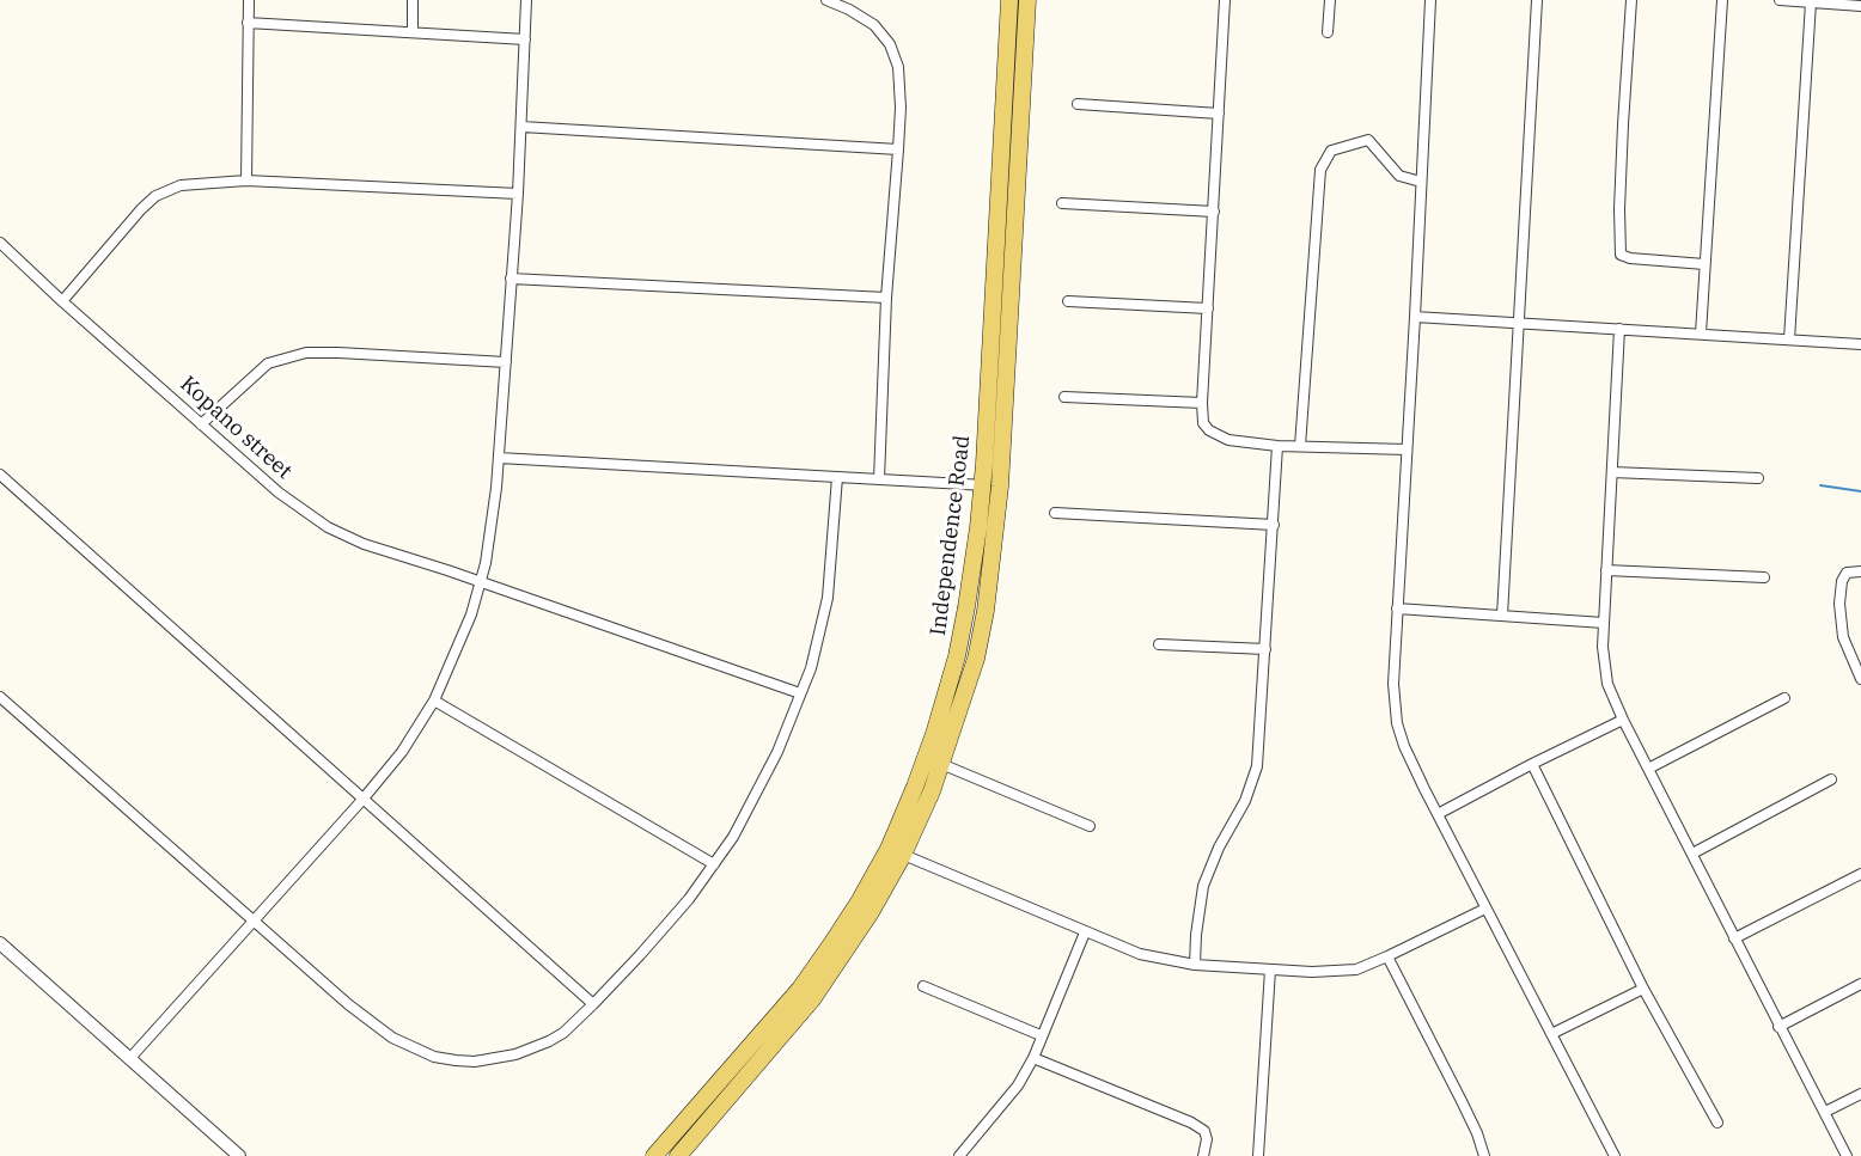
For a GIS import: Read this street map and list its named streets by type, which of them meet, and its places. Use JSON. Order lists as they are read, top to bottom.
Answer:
{
  "streets": {
    "main road": ["Independence Road"],
    "street": ["Kopano street"]
  }
}
